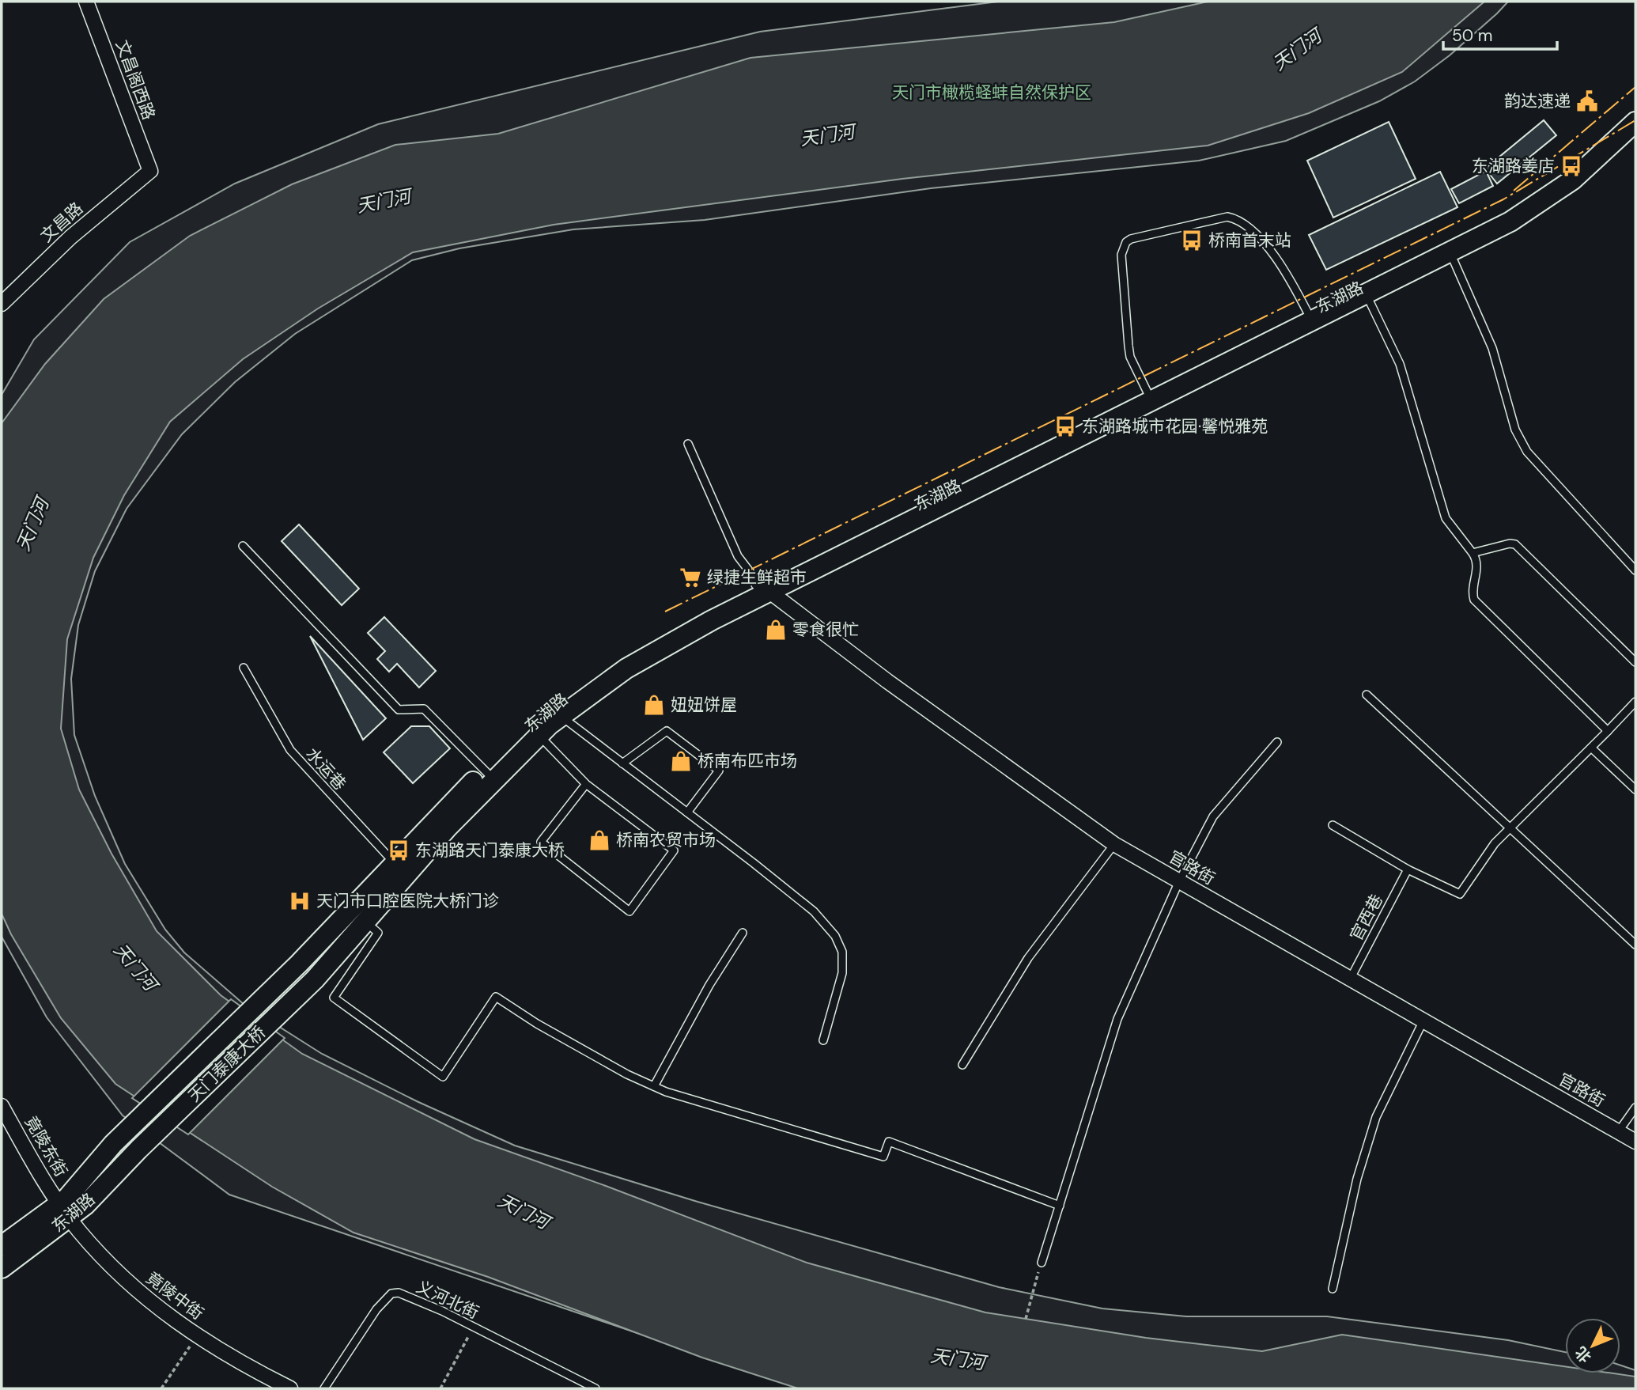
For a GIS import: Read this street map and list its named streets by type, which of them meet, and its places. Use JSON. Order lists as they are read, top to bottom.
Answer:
{
  "streets": {
    "main road": ["东湖路", "天门泰康大桥"],
    "street": [
      "文昌阁西路",
      "文昌路",
      "官路街",
      "竟陵东街",
      "竟陵中街"
    ],
    "lane": ["水运巷", "官西巷", "义河北街"]
  },
  "crossings": [
    ["文昌阁西路", "文昌路"],
    ["东湖路", "水运巷"],
    ["东湖路", "官路街"],
    ["东湖路", "天门泰康大桥"],
    ["东湖路", "竟陵东街"],
    ["东湖路", "竟陵中街"],
    ["官路街", "官西巷"],
    ["竟陵东街", "竟陵中街"]
  ],
  "water": ["天门河"],
  "parks": ["天门市橄榄蛏蚌自然保护区"],
  "places": {
    "public building": ["韵达速递"],
    "bus stop": [
      "东湖路姜店",
      "桥南首末站",
      "东湖路城市花园·馨悦雅苑",
      "东湖路天门泰康大桥"
    ],
    "supermarket": ["绿捷生鲜超市"],
    "shop": [
      "零食很忙",
      "妞妞饼屋",
      "桥南布匹市场",
      "桥南农贸市场"
    ],
    "hospital": ["天门市口腔医院大桥门诊"]
  },
  "scale_bar": "50 m",
  "north": "bottom left"
}
